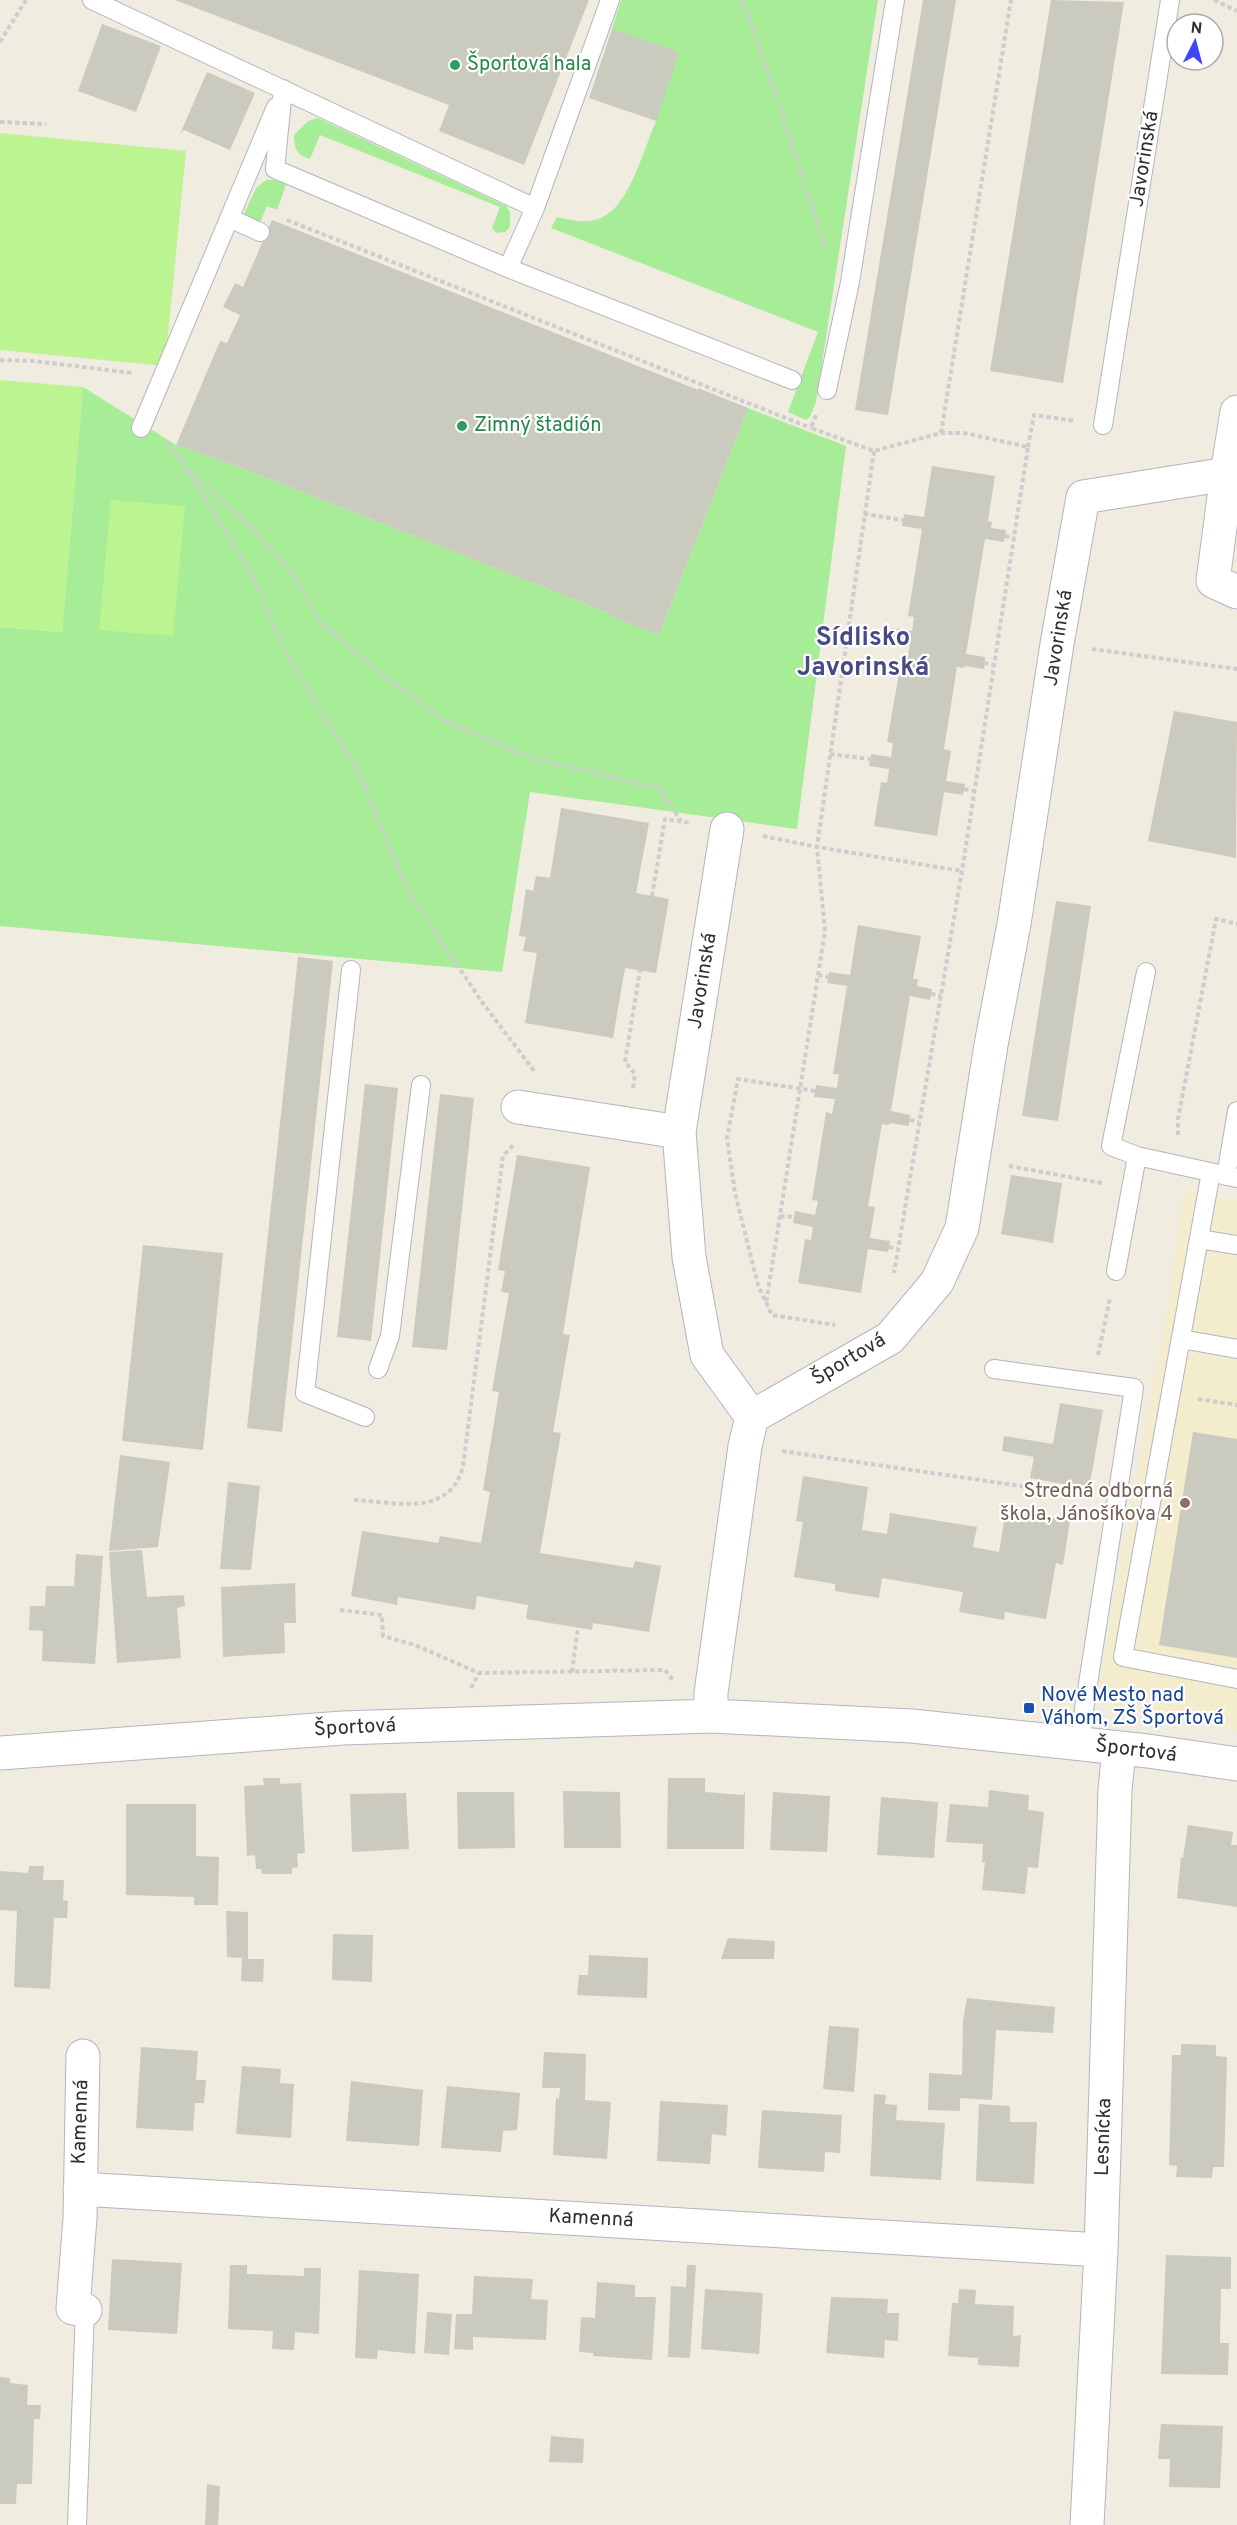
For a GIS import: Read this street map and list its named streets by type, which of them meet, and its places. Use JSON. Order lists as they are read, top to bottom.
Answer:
{
  "streets": {
    "street": [
      "Javorinská",
      "Športová",
      "Kamenná",
      "Lesnícka"
    ]
  },
  "crossings": [
    ["Javorinská", "Športová"],
    ["Športová", "Lesnícka"],
    ["Kamenná", "Lesnícka"]
  ],
  "districts": ["Sídlisko Javorinská"],
  "places": {
    "other": ["Športová hala", "Zimný štadión", "Stredná odborná škola, Jánošíkova 4"],
    "transit": ["Nové Mesto nad Váhom, ZŠ Športová"]
  },
  "north": "top"
}
